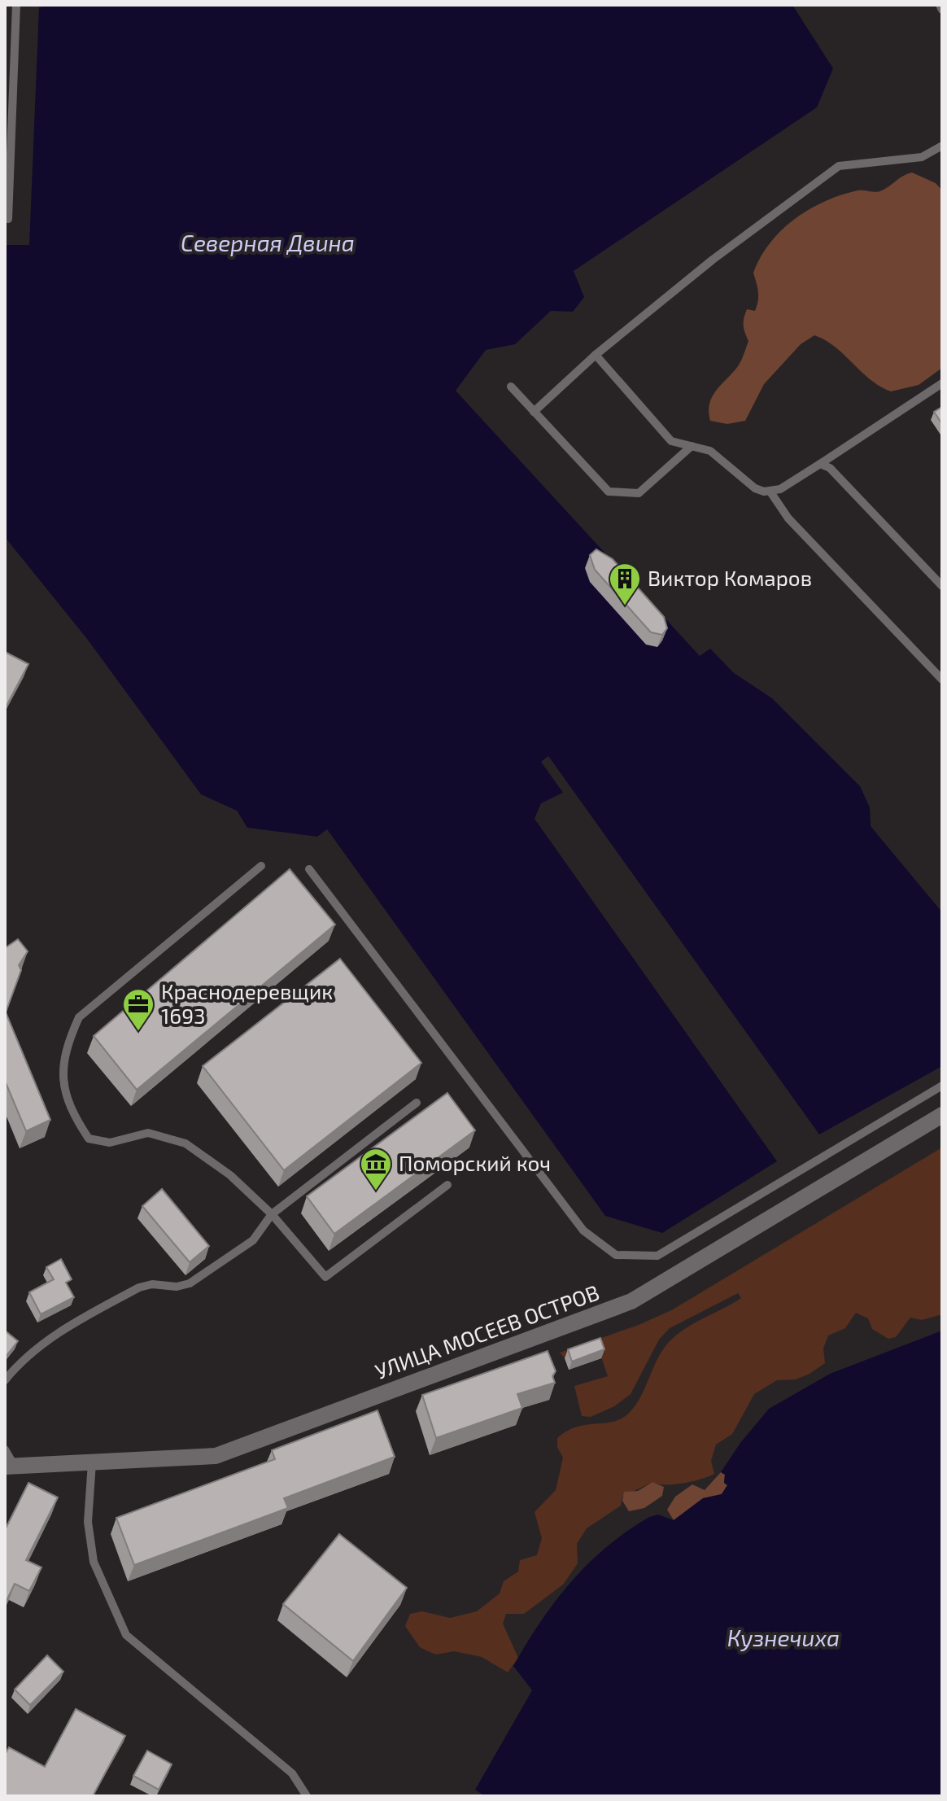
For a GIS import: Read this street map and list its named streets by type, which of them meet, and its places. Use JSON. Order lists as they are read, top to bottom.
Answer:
{
  "streets": {
    "street": ["УЛИЦА МОСЕЕВ ОСТРОВ"]
  },
  "water": ["Северная Двина", "Кузнечиха"],
  "places": {
    "building": ["Виктор Комаров"],
    "office": ["Краснодеревщик 1693"],
    "museum": ["Поморский коч"]
  }
}
